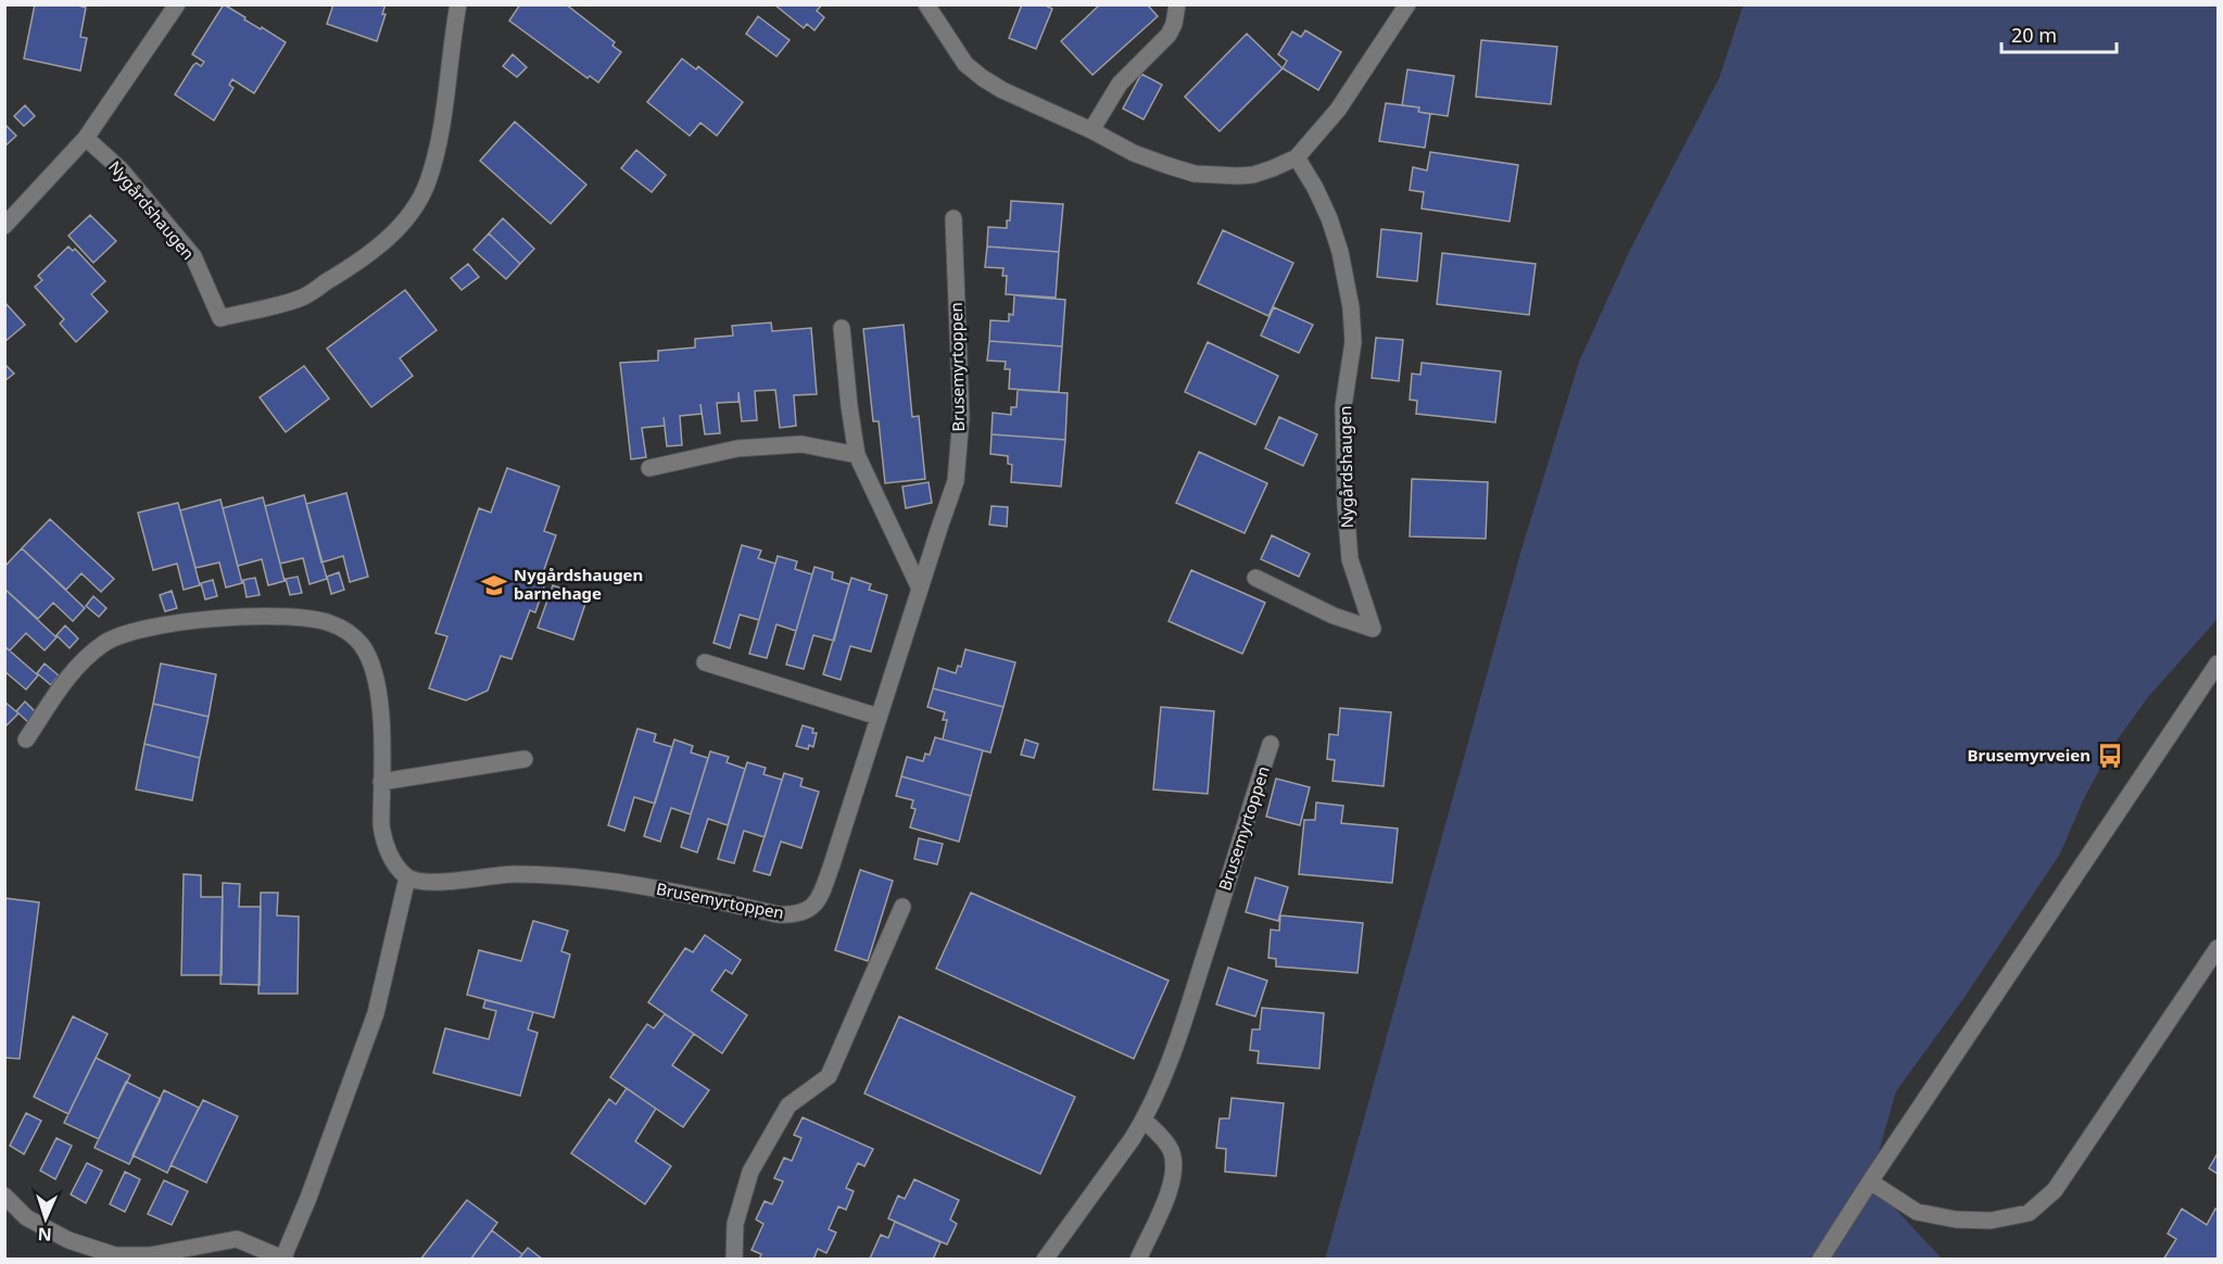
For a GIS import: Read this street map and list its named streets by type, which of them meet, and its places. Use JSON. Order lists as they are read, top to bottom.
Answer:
{
  "streets": {
    "street": ["Nygårdshaugen", "Brusemyrtoppen"]
  },
  "places": {
    "school or university": ["Nygårdshaugen barnehage"],
    "bus stop": ["Brusemyrveien"]
  },
  "scale_bar": "20 m",
  "north": "bottom"
}
